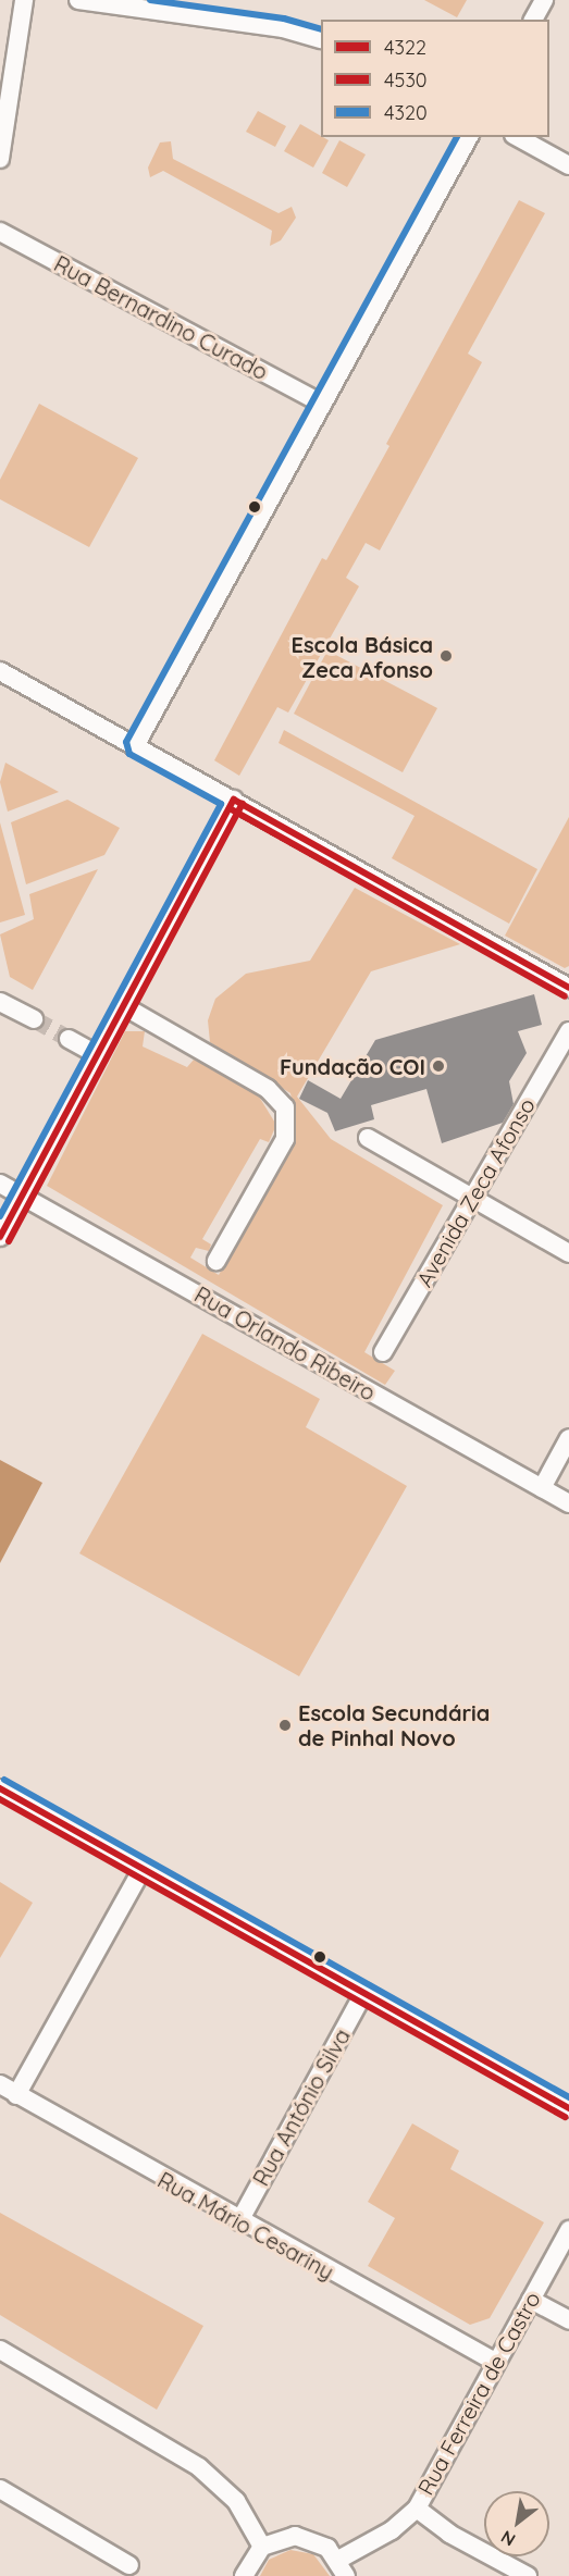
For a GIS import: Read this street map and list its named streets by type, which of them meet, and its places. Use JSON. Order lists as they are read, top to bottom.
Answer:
{
  "streets": {
    "street": [
      "Rua Bernardino Curado",
      "Avenida Zeca Afonso",
      "Rua Orlando Ribeiro",
      "Rua António Silva",
      "Rua Mário Cesariny",
      "Rua Ferreira de Castro"
    ]
  },
  "crossings": [
    ["Rua António Silva", "Rua Mário Cesariny"],
    ["Rua Mário Cesariny", "Rua Ferreira de Castro"]
  ],
  "places": ["Escola Básica Zeca Afonso", "Fundação COI", "Escola Secundária de Pinhal Novo"],
  "lines": ["transit line 4320", "transit line 4322", "transit line 4530"],
  "legend": ["4322", "4530", "4320"],
  "north": "bottom left"
}
